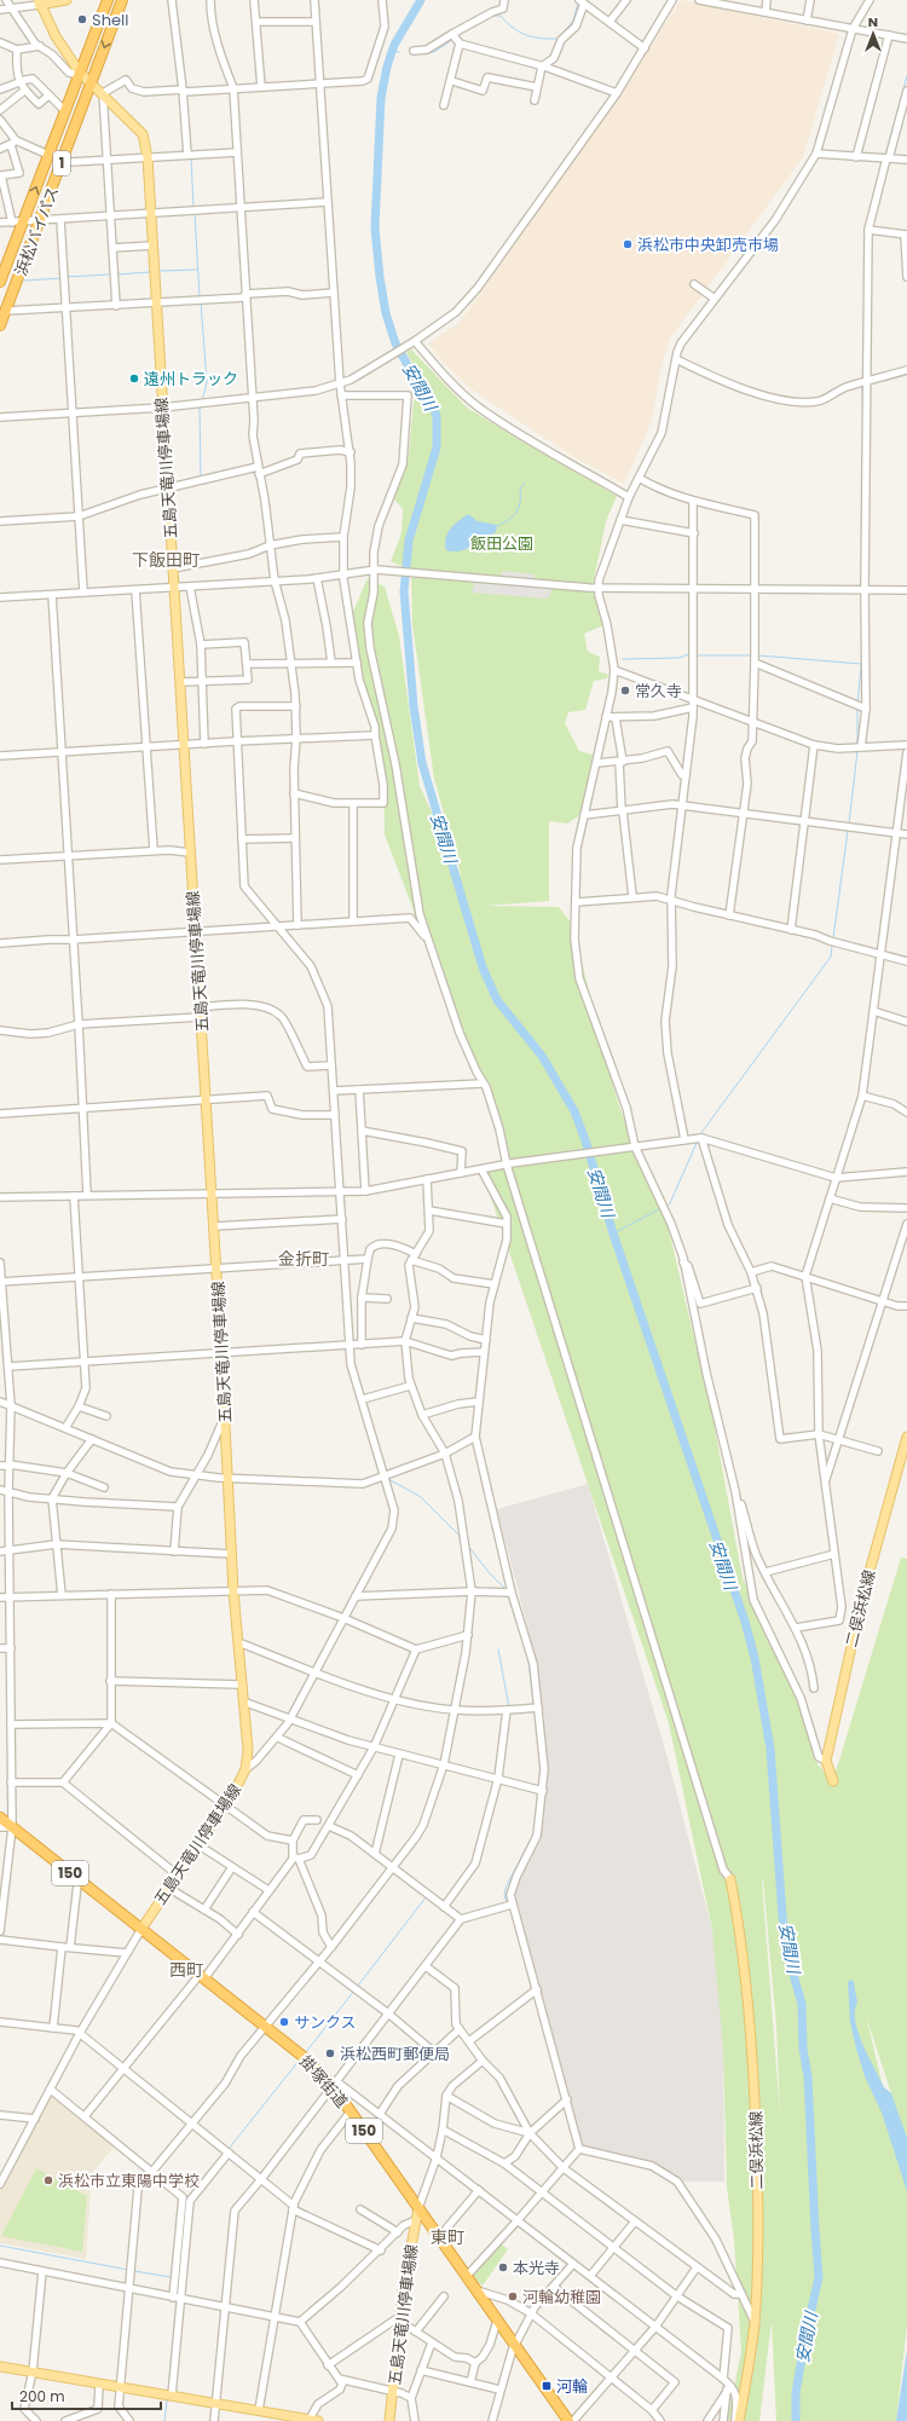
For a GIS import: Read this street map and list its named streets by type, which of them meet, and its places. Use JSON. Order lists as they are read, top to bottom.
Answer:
{
  "streets": {
    "highway": [
      "1",
      "浜松バイパス",
      "150",
      "掛塚街道"
    ],
    "main road": ["五島天竜川停車場線", "二俣浜松線"]
  },
  "crossings": [
    ["浜松バイパス", "五島天竜川停車場線"],
    ["五島天竜川停車場線", "掛塚街道"]
  ],
  "districts": [
    "下飯田町",
    "金折町",
    "西町",
    "東町"
  ],
  "water": ["安間川"],
  "parks": ["飯田公園"],
  "places": {
    "other": [
      "Shell",
      "浜松市中央卸売市場",
      "遠州トラック",
      "常久寺",
      "サンクス",
      "浜松西町郵便局",
      "浜松市立東陽中学校",
      "本光寺",
      "河輪幼稚園"
    ],
    "transit": ["河輪"]
  },
  "scale_bar": "200 m",
  "north": "top"
}
